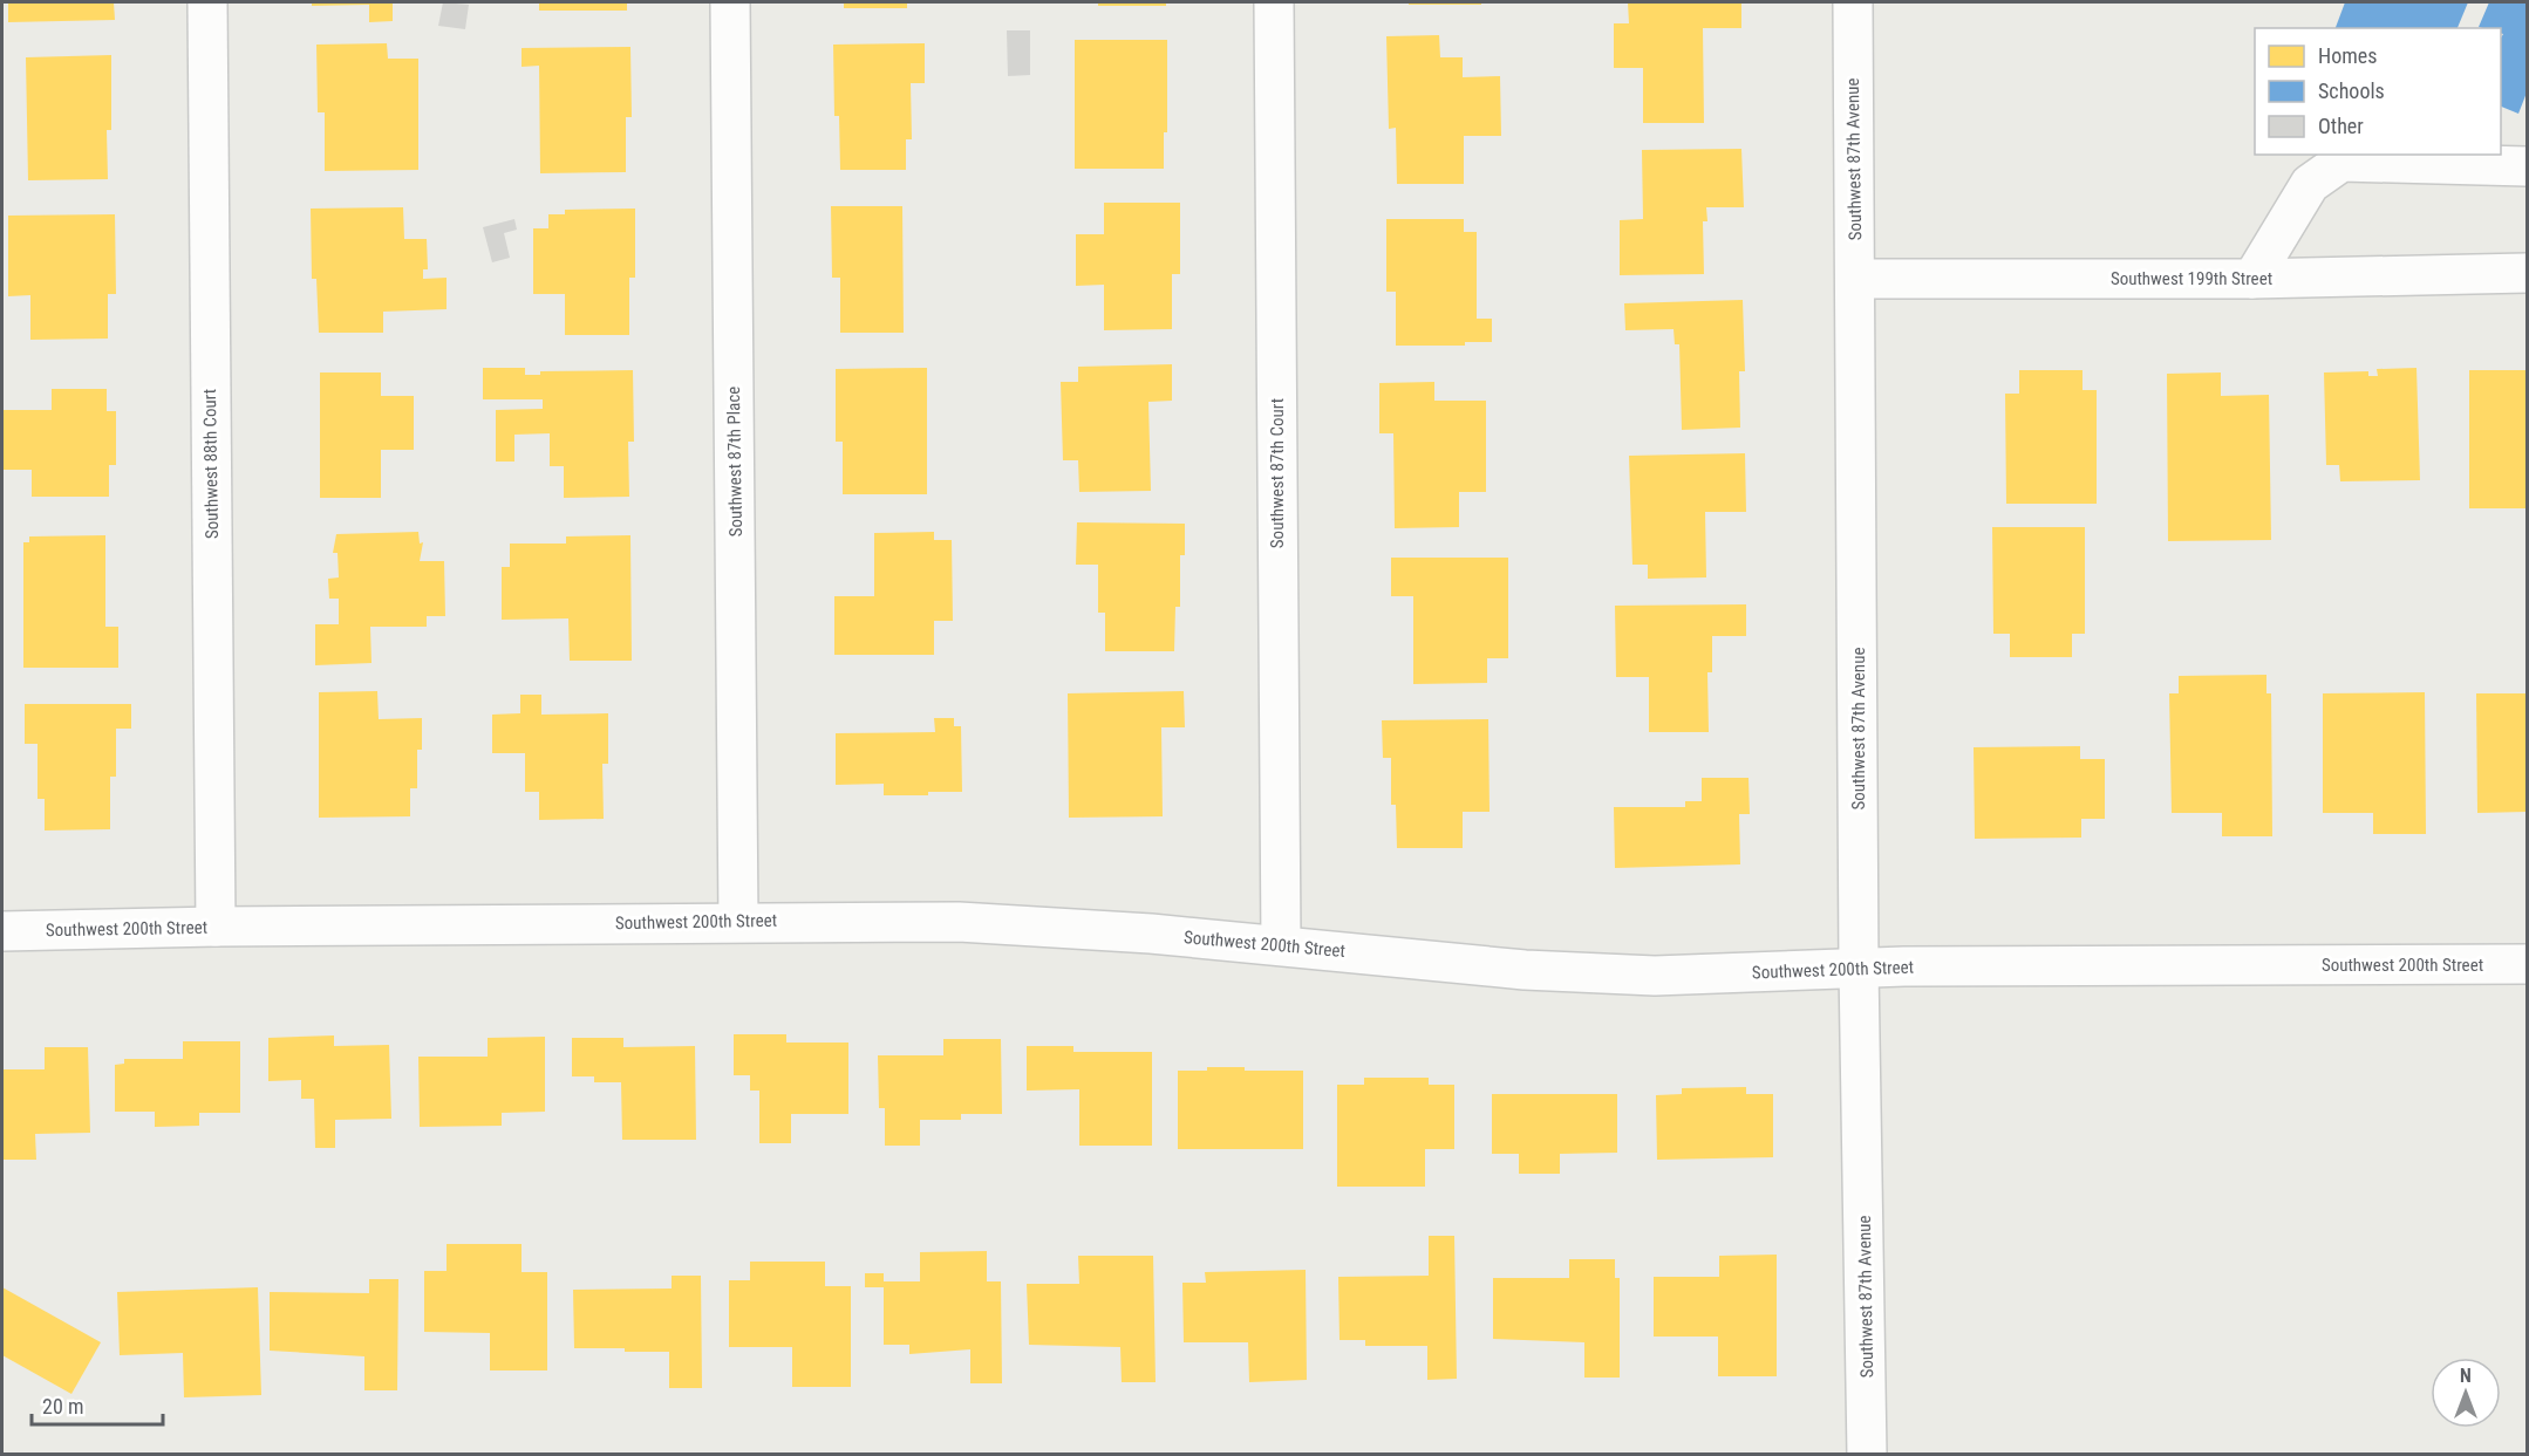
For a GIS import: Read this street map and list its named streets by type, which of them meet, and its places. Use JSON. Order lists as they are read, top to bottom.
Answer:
{
  "streets": {
    "street": [
      "Southwest 87th Avenue",
      "Southwest 199th Street",
      "Southwest 87th Place",
      "Southwest 88th Court",
      "Southwest 87th Court",
      "Southwest 200th Street"
    ]
  },
  "crossings": [
    ["Southwest 87th Avenue", "Southwest 199th Street"],
    ["Southwest 87th Avenue", "Southwest 200th Street"],
    ["Southwest 87th Place", "Southwest 200th Street"],
    ["Southwest 88th Court", "Southwest 200th Street"],
    ["Southwest 87th Court", "Southwest 200th Street"]
  ],
  "legend": ["Homes", "Schools", "Other"],
  "scale_bar": "20 m",
  "north": "top"
}
